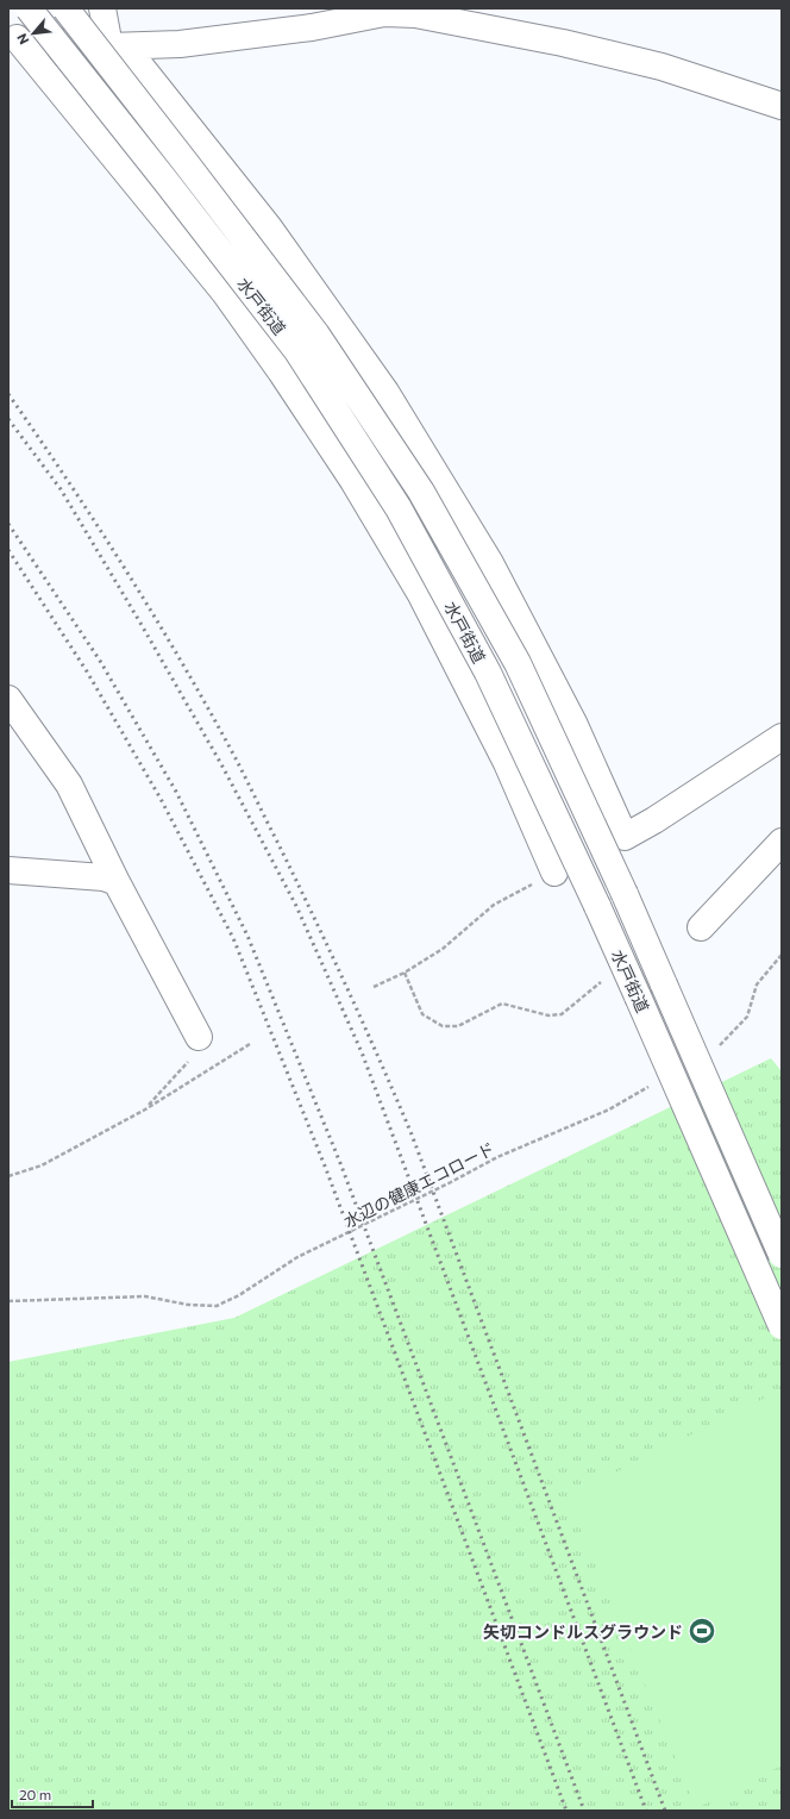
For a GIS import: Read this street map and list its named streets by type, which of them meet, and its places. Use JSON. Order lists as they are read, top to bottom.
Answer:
{
  "streets": {
    "main road": ["水戸街道"],
    "path": ["水辺の健康エコロード"]
  },
  "places": {
    "sports": ["矢切コンドルスグラウンド"]
  },
  "scale_bar": "20 m",
  "north": "bottom left"
}
